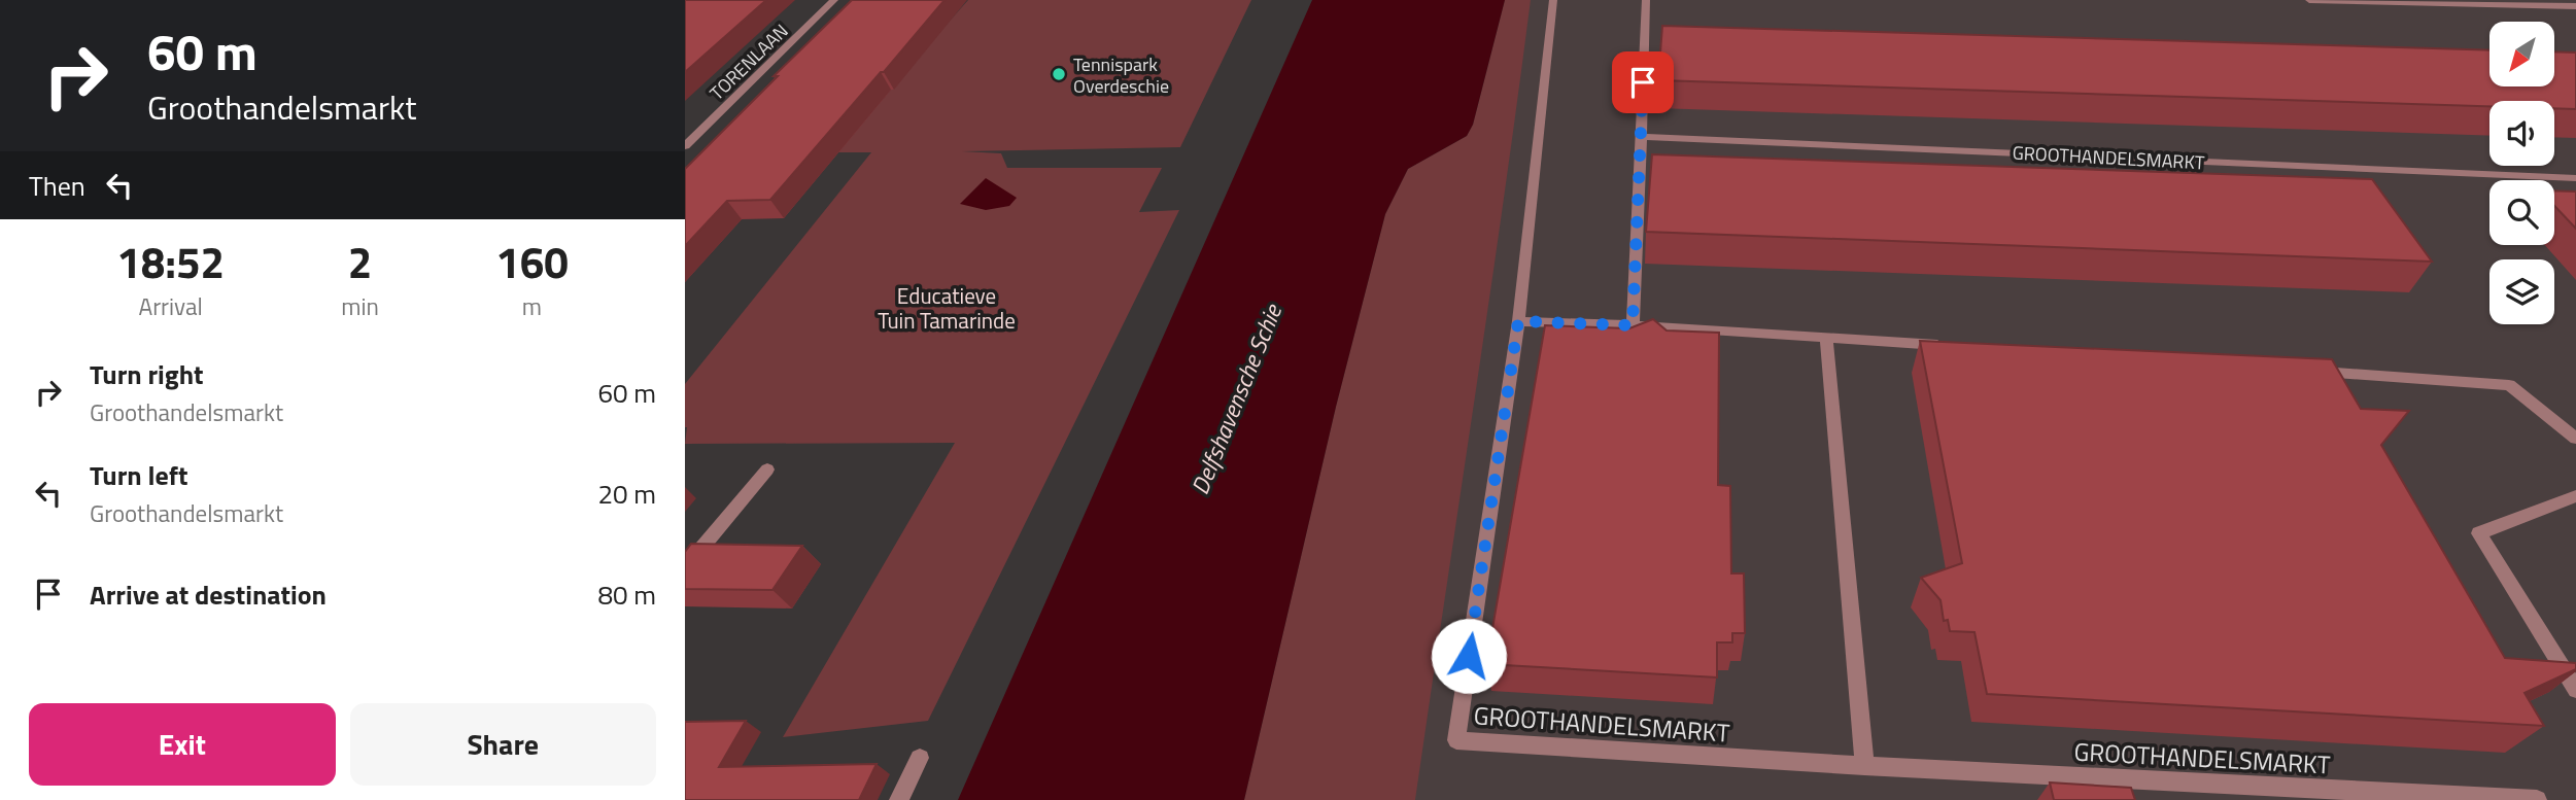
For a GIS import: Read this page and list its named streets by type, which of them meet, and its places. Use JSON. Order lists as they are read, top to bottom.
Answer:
{
  "streets": {
    "street": ["TORENLAAN", "GROOTHANDELSMARKT"]
  },
  "water": ["Delfshavensche Schie"],
  "parks": ["Educatieve Tuin Tamarinde"],
  "places": ["Tennispark Overdeschie"],
  "north": "bottom left",
  "page": {
    "turn": ["60 m", "Groothandelsmarkt"],
    "then": "Then",
    "eta": [
      "18:52",
      "Arrival",
      "2",
      "min",
      "160",
      "m"
    ],
    "list": [
      {
        "name": "Turn right",
        "note": "Groothandelsmarkt",
        "value": "60 m"
      },
      {
        "name": "Turn left",
        "note": "Groothandelsmarkt",
        "value": "20 m"
      },
      {
        "name": "Arrive at destination",
        "value": "80 m"
      }
    ],
    "buttons": ["Exit", "Share"]
  }
}
